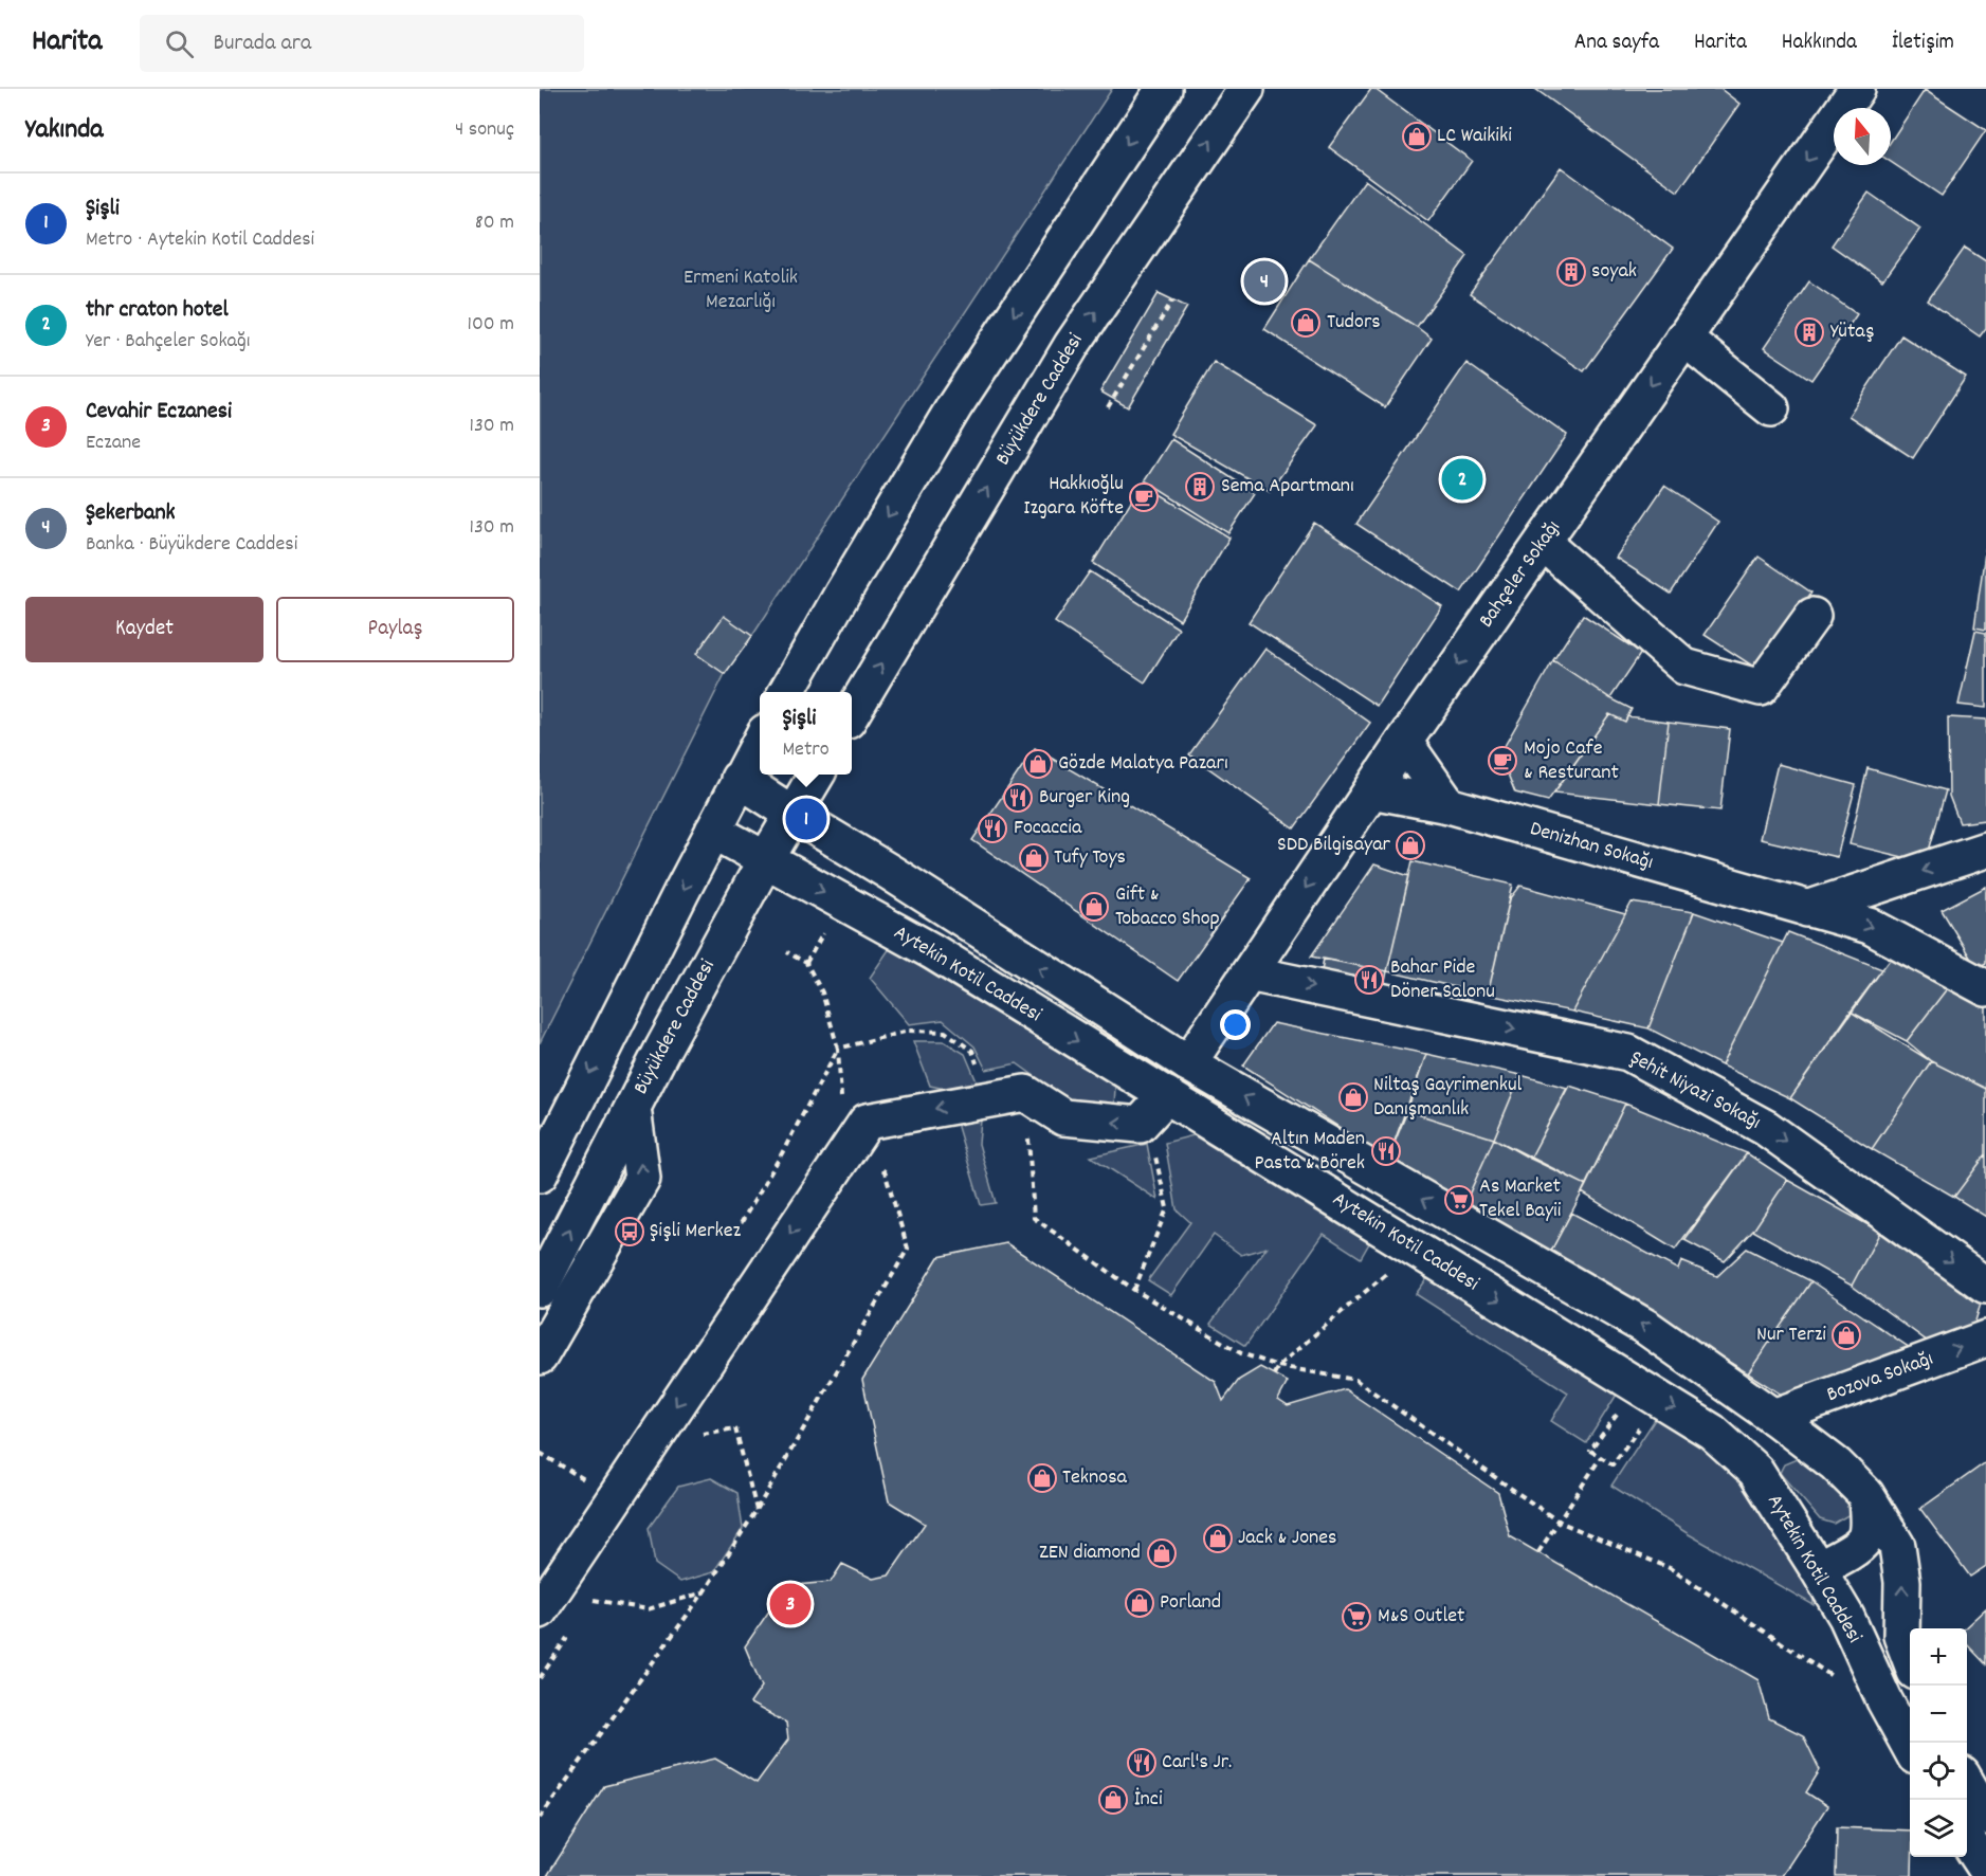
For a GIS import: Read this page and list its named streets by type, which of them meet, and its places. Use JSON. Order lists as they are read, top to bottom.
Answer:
{
  "streets": {
    "main road": [
      "Büyükdere Caddesi",
      "Bahçeler Sokağı",
      "Denizhan Sokağı",
      "Aytekin Kotil Caddesi",
      "Şehit Niyazi Sokağı",
      "Bozova Sokağı"
    ]
  },
  "crossings": [
    ["Büyükdere Caddesi", "Aytekin Kotil Caddesi"],
    ["Bahçeler Sokağı", "Denizhan Sokağı"],
    ["Bahçeler Sokağı", "Aytekin Kotil Caddesi"],
    ["Bahçeler Sokağı", "Şehit Niyazi Sokağı"],
    ["Aytekin Kotil Caddesi", "Bozova Sokağı"]
  ],
  "one_way": ["Bahçeler Sokağı", "Şehit Niyazi Sokağı", "Bozova Sokağı"],
  "parks": ["Ermeni Katolik Mezarlığı"],
  "places": {
    "shop": [
      "LC Waikiki",
      "Tudors",
      "Gözde Malatya Pazarı",
      "SDD Bilgisayar",
      "Tufy Toys",
      "Gift & Tobacco Shop",
      "Niltaş Gayrimenkul Danışmanlık",
      "Nur Terzi",
      "Teknosa",
      "Jack & Jones",
      "ZEN diamond",
      "Porland",
      "İnci"
    ],
    "building": ["soyak", "Yütaş", "Sema Apartmanı"],
    "cafe": ["Hakkıoğlu Izgara Köfte", "Mojo Cafe & Resturant"],
    "restaurant": [
      "Burger King",
      "Focaccia",
      "Bahar Pide Döner Salonu",
      "Altın Maden Pasta & Börek",
      "Carl's Jr."
    ],
    "supermarket": ["As Market Tekel Bayii", "M&S Outlet"],
    "bus stop": ["Şişli Merkez"]
  },
  "north": "top",
  "page": {
    "header": "Harita",
    "search": "Burada ara",
    "nav": [
      "Ana sayfa",
      "Harita",
      "Hakkında",
      "İletişim"
    ],
    "heading": ["Yakında", "4 sonuç"],
    "list": [
      {
        "mark": "1",
        "name": "Şişli",
        "note": "Metro · Aytekin Kotil Caddesi",
        "value": "80 m"
      },
      {
        "mark": "2",
        "name": "thr craton hotel",
        "note": "Yer · Bahçeler Sokağı",
        "value": "100 m"
      },
      {
        "mark": "3",
        "name": "Cevahir Eczanesi",
        "note": "Eczane",
        "value": "130 m"
      },
      {
        "mark": "4",
        "name": "Şekerbank",
        "note": "Banka · Büyükdere Caddesi",
        "value": "130 m"
      }
    ],
    "pins": [
      "4",
      "2",
      "1",
      "3"
    ],
    "buttons": ["Kaydet", "Paylaş"],
    "popup": ["Şişli", "Metro"],
    "map_buttons": ["+", "−"]
  }
}
